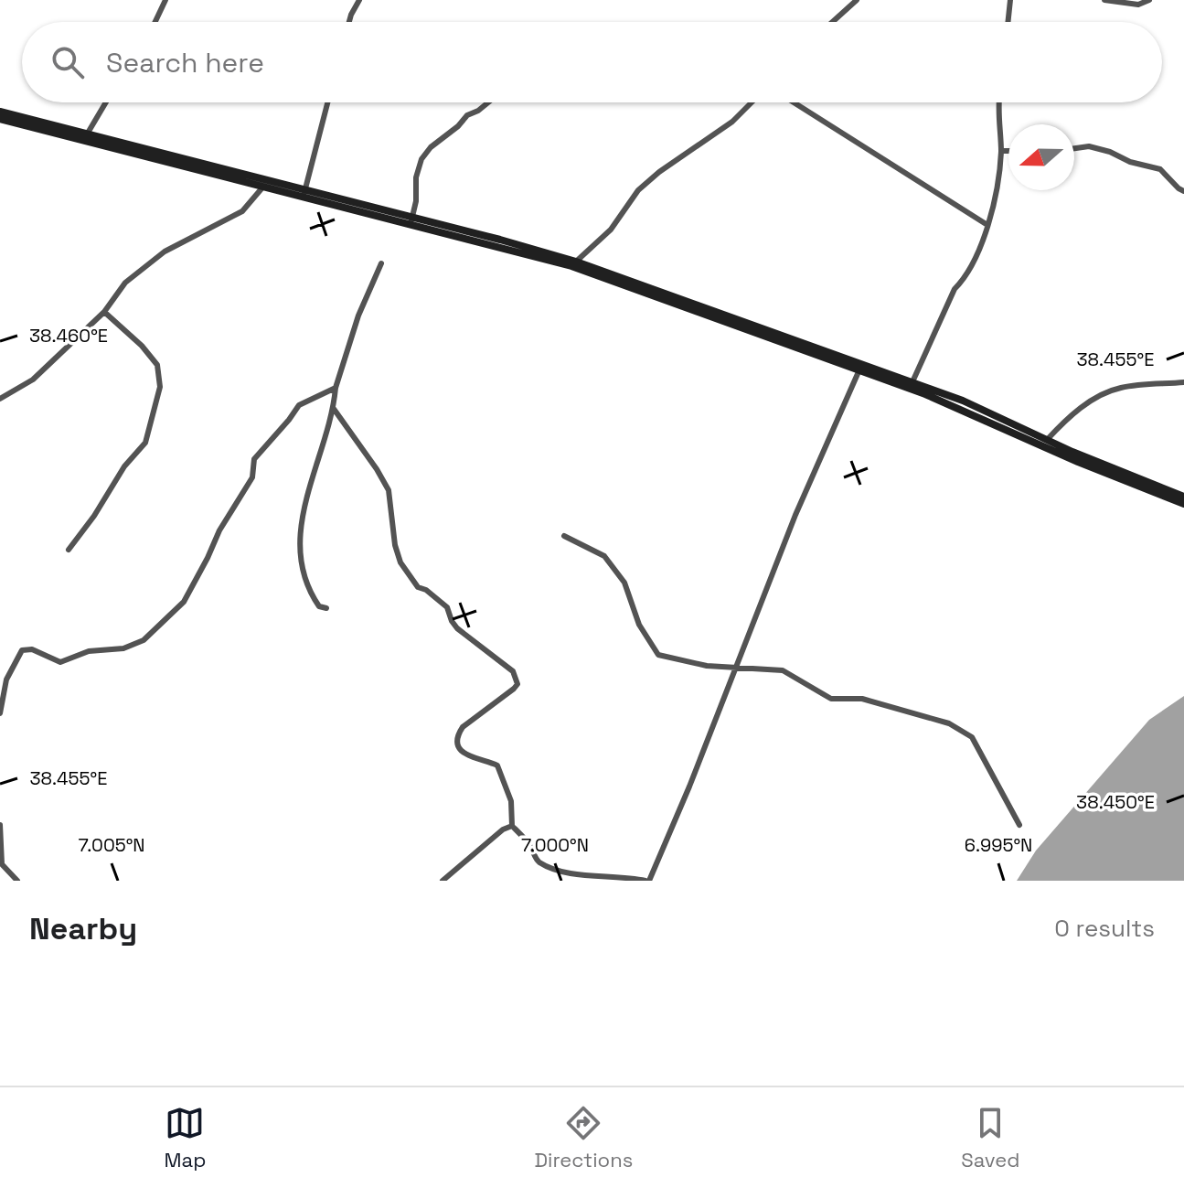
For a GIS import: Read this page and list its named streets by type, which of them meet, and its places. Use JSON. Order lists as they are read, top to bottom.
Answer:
{
  "north": "left",
  "page": {
    "search": "Search here",
    "heading": ["Nearby", "0 results"],
    "nav": ["Map", "Directions", "Saved"]
  },
  "coordinates": [
    "38.460°E",
    "38.455°E",
    "38.450°E",
    "7.005°N",
    "7.000°N",
    "6.995°N"
  ]
}
